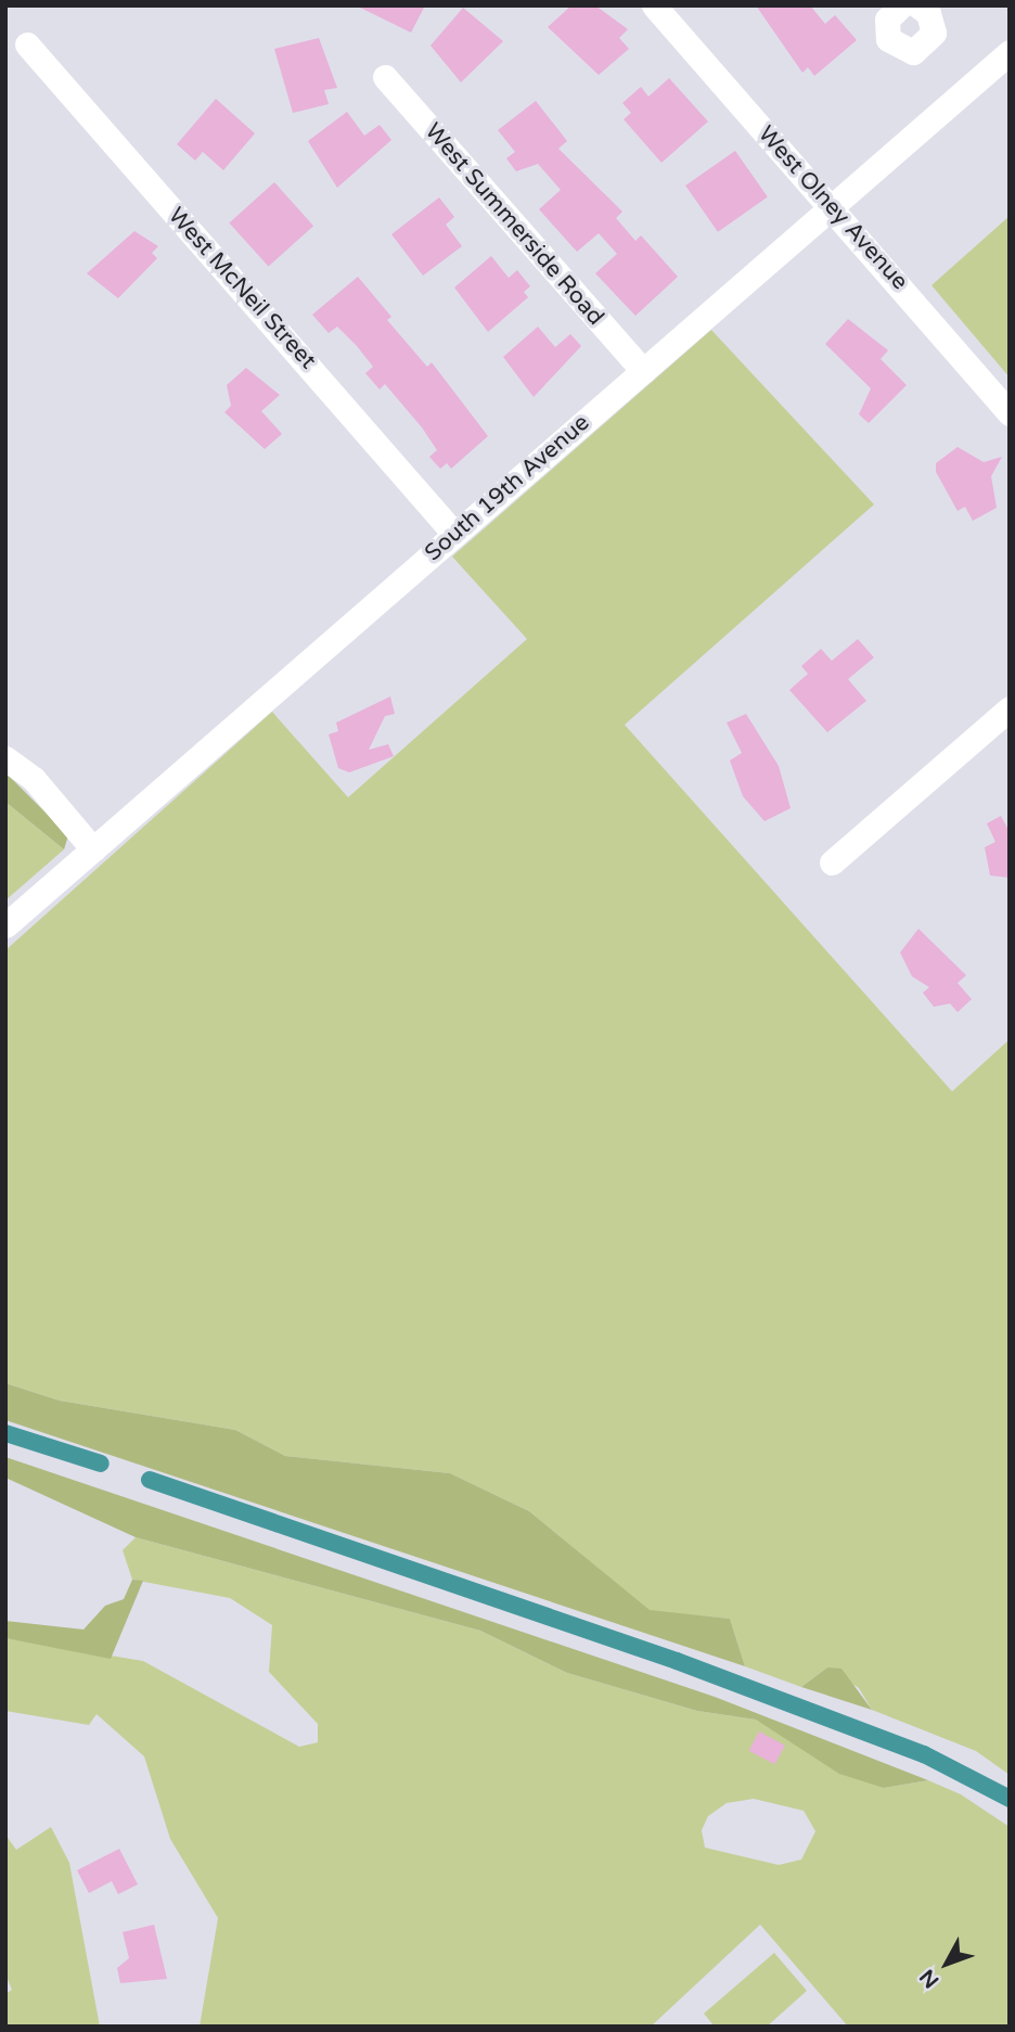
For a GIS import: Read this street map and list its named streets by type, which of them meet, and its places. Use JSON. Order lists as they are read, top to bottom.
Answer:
{
  "streets": {
    "street": [
      "West Olney Avenue",
      "West Summerside Road",
      "West McNeil Street",
      "South 19th Avenue"
    ]
  },
  "crossings": [
    ["West Olney Avenue", "South 19th Avenue"],
    ["West Summerside Road", "South 19th Avenue"],
    ["West McNeil Street", "South 19th Avenue"]
  ],
  "north": "bottom left"
}
